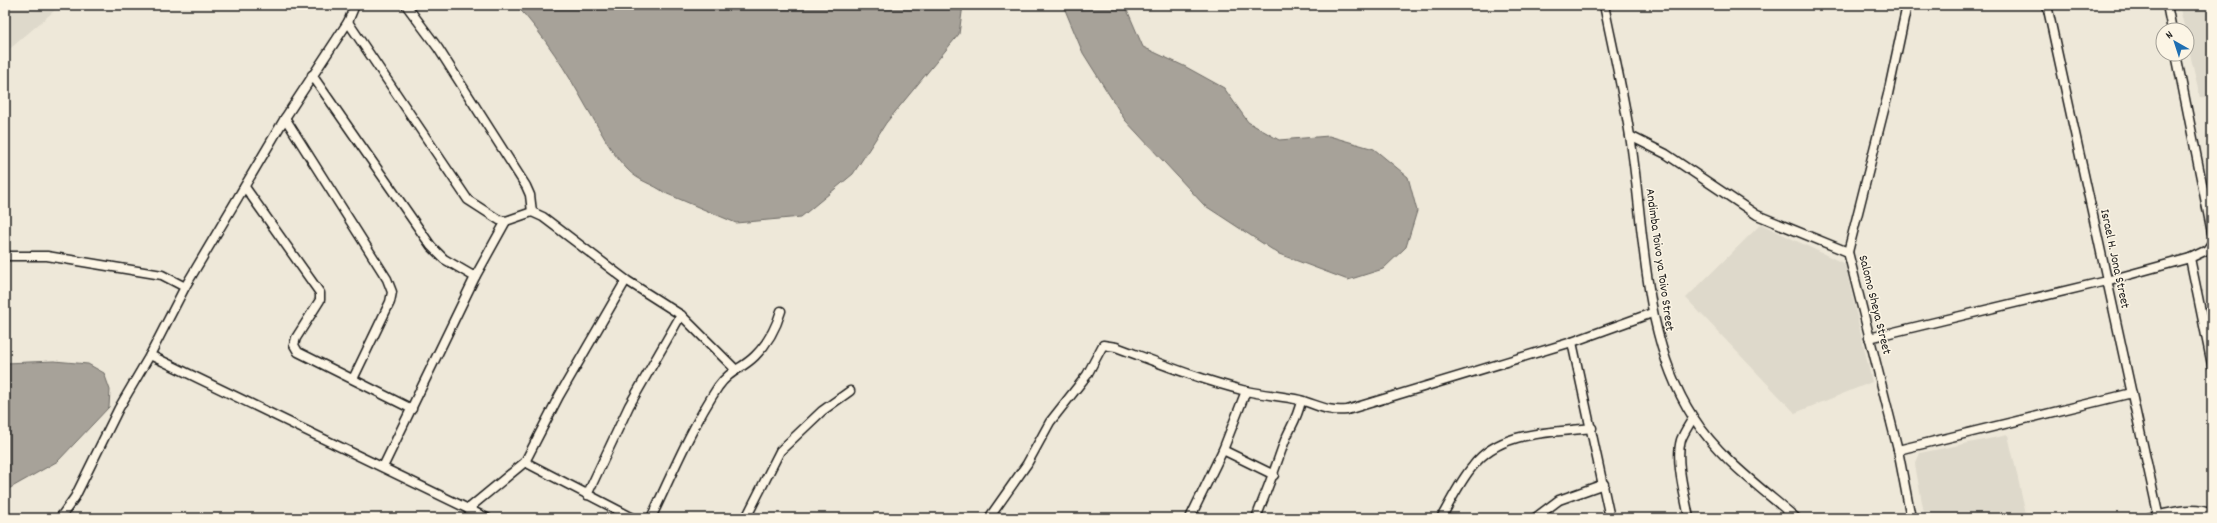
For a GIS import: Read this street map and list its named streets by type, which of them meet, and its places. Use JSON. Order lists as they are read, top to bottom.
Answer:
{
  "streets": {
    "street": ["Israel H. Jona Street", "Andimba Toivo ya Toivo Street", "Salomo Sheya Street"]
  },
  "north": "top left"
}
